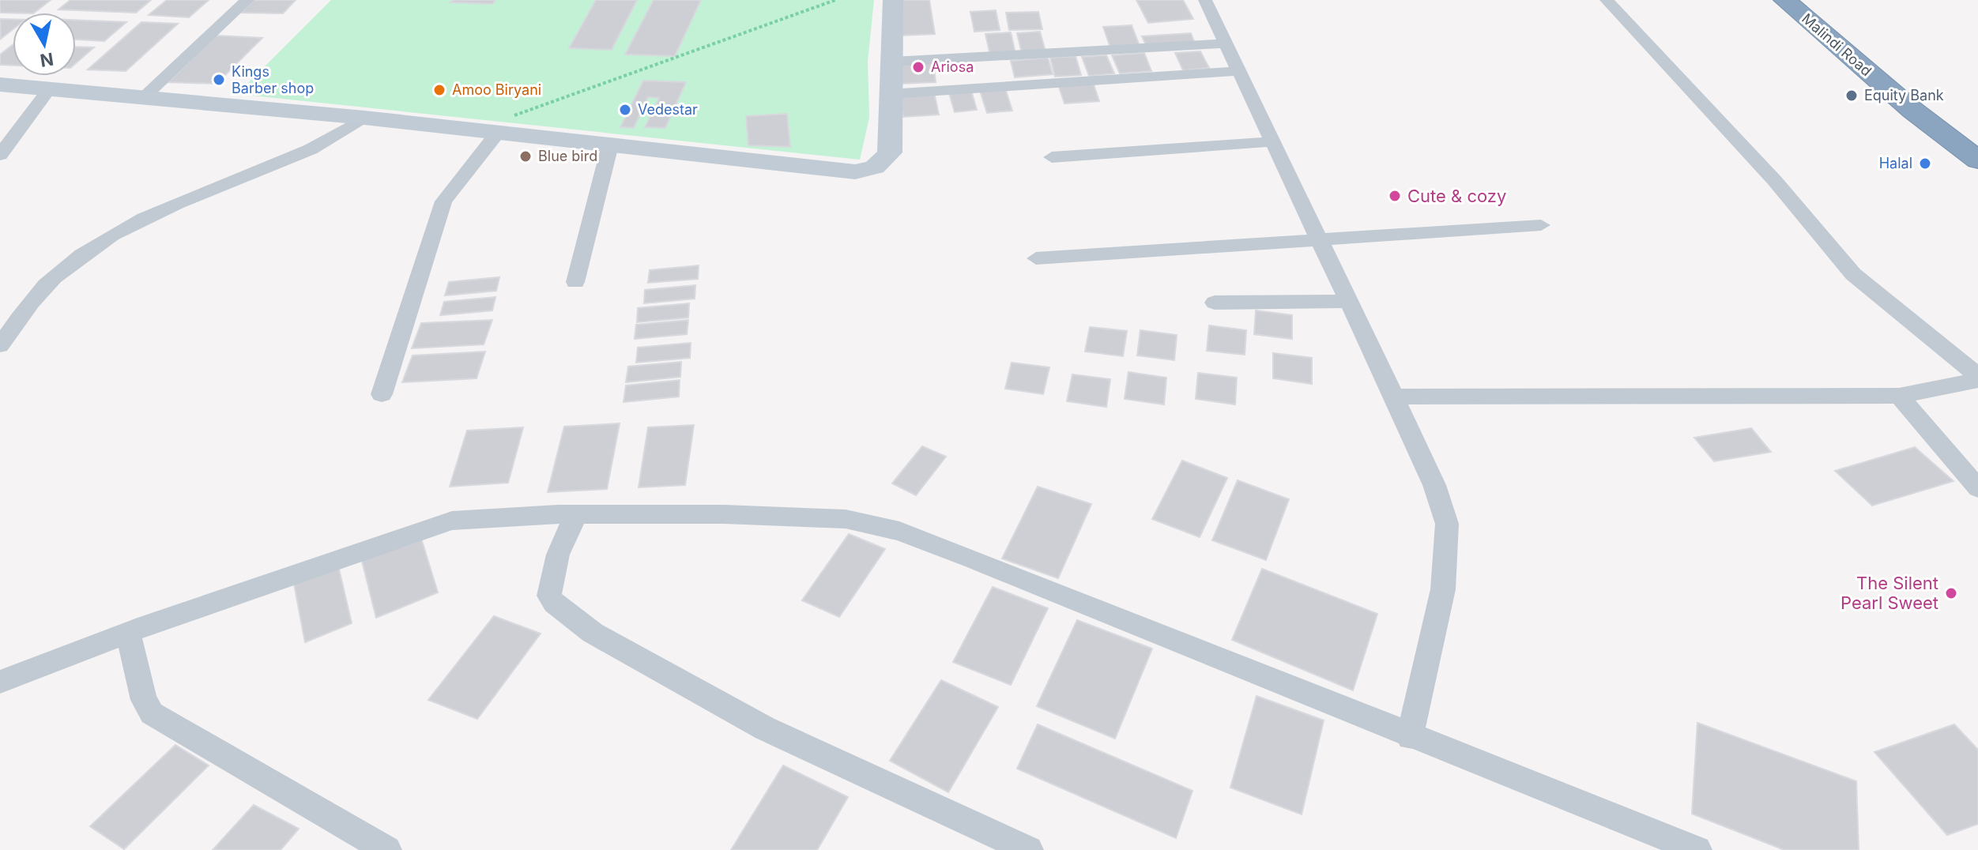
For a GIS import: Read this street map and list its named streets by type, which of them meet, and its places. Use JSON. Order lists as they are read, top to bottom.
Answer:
{
  "streets": {
    "highway": ["Malindi Road"]
  },
  "places": [
    "Ariosa",
    "Kings Barber shop",
    "Amoo Biryani",
    "Equity Bank",
    "Vedestar",
    "Blue bird",
    "Halal",
    "Cute & cozy",
    "The Silent Pearl Sweet"
  ],
  "north": "bottom"
}
